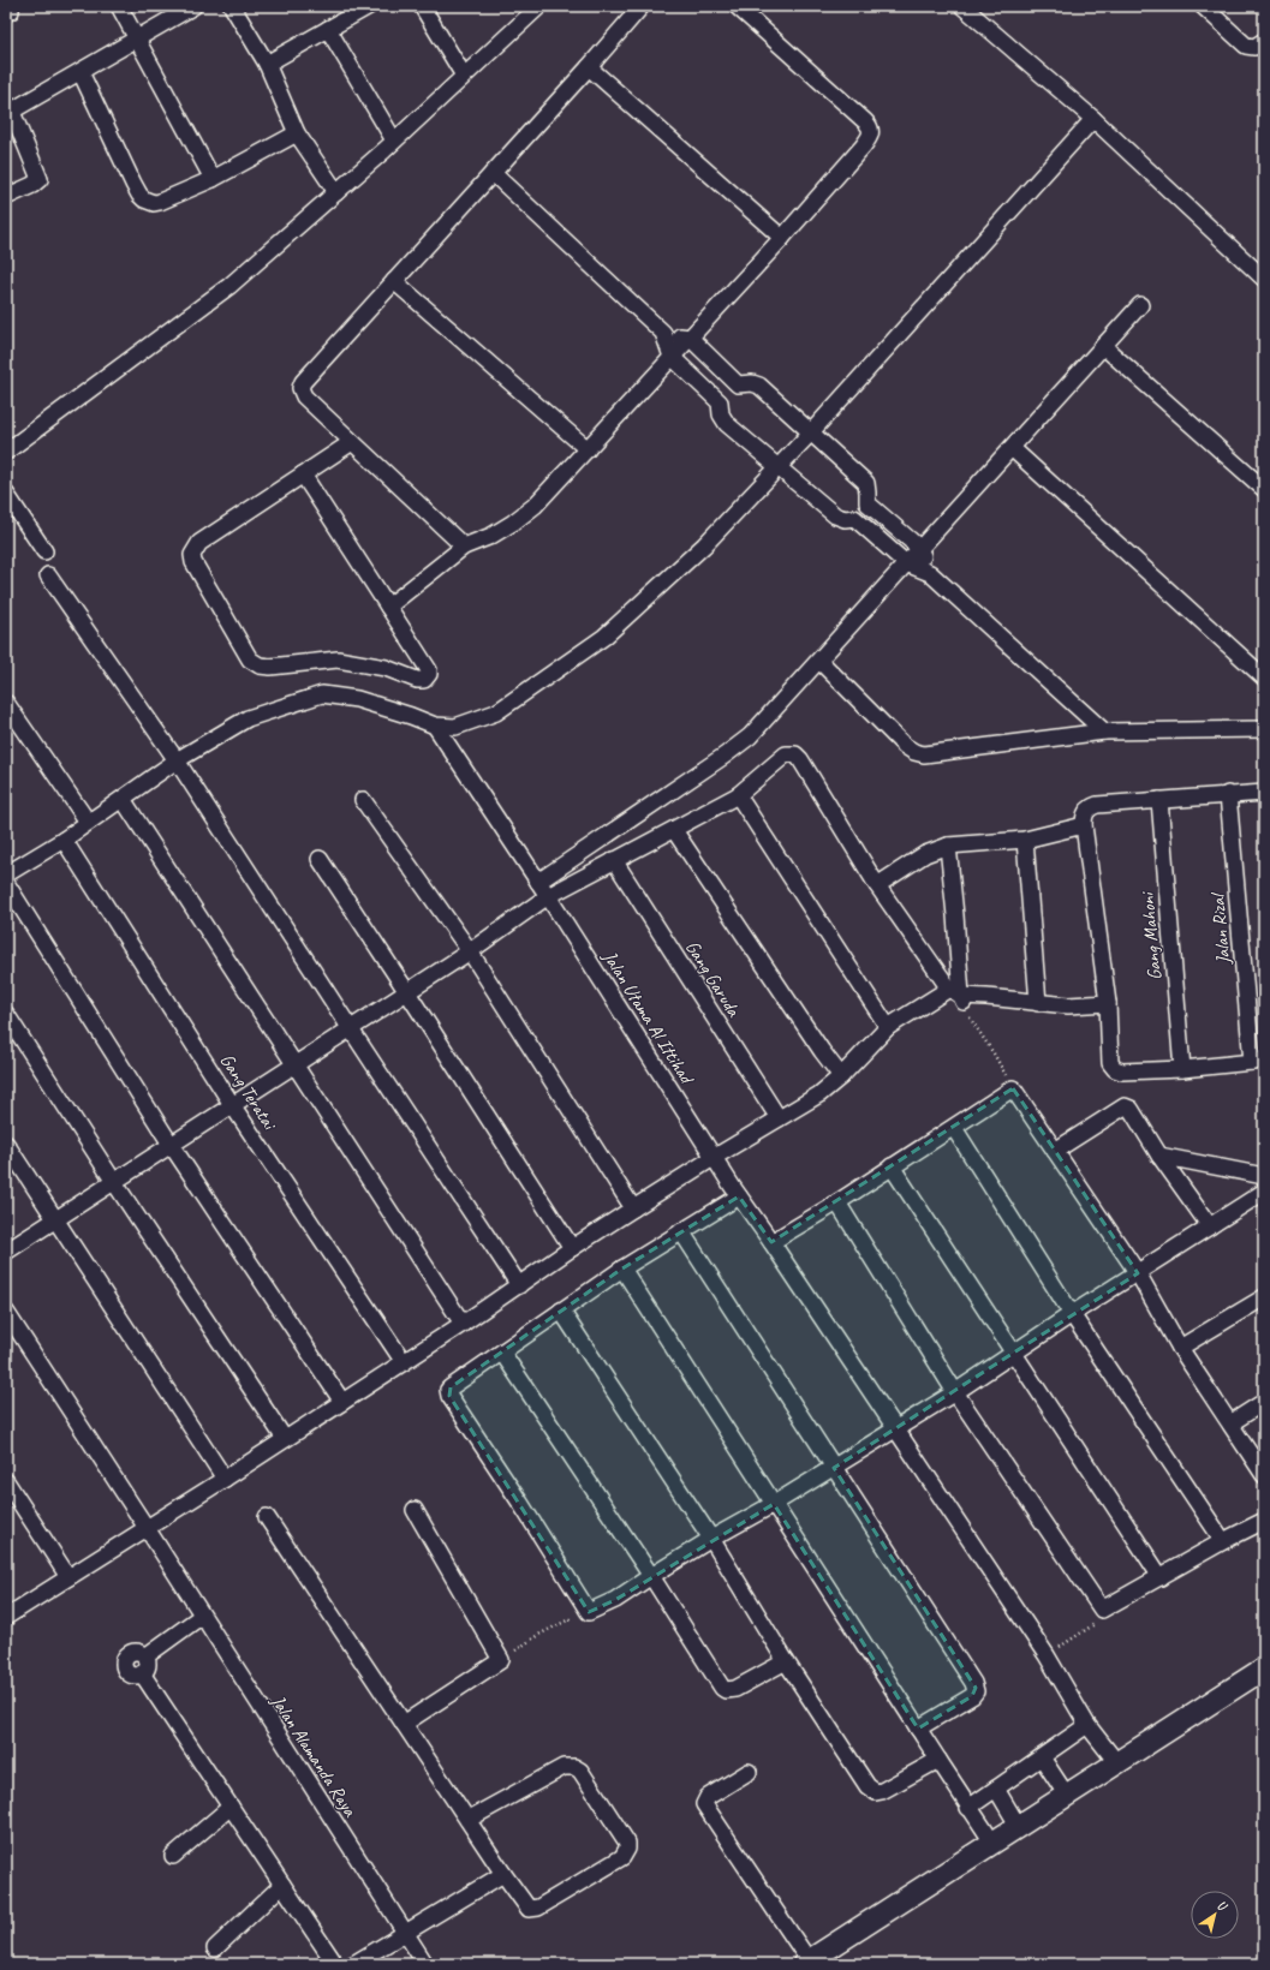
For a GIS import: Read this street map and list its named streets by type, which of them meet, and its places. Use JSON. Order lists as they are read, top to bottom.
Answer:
{
  "streets": {
    "street": [
      "Jalan Rizal",
      "Gang Mahoni",
      "Gang Garuda",
      "Jalan Utama Al Ittihad",
      "Gang Teratai",
      "Jalan Alamanda Raya"
    ]
  },
  "north": "top right"
}
